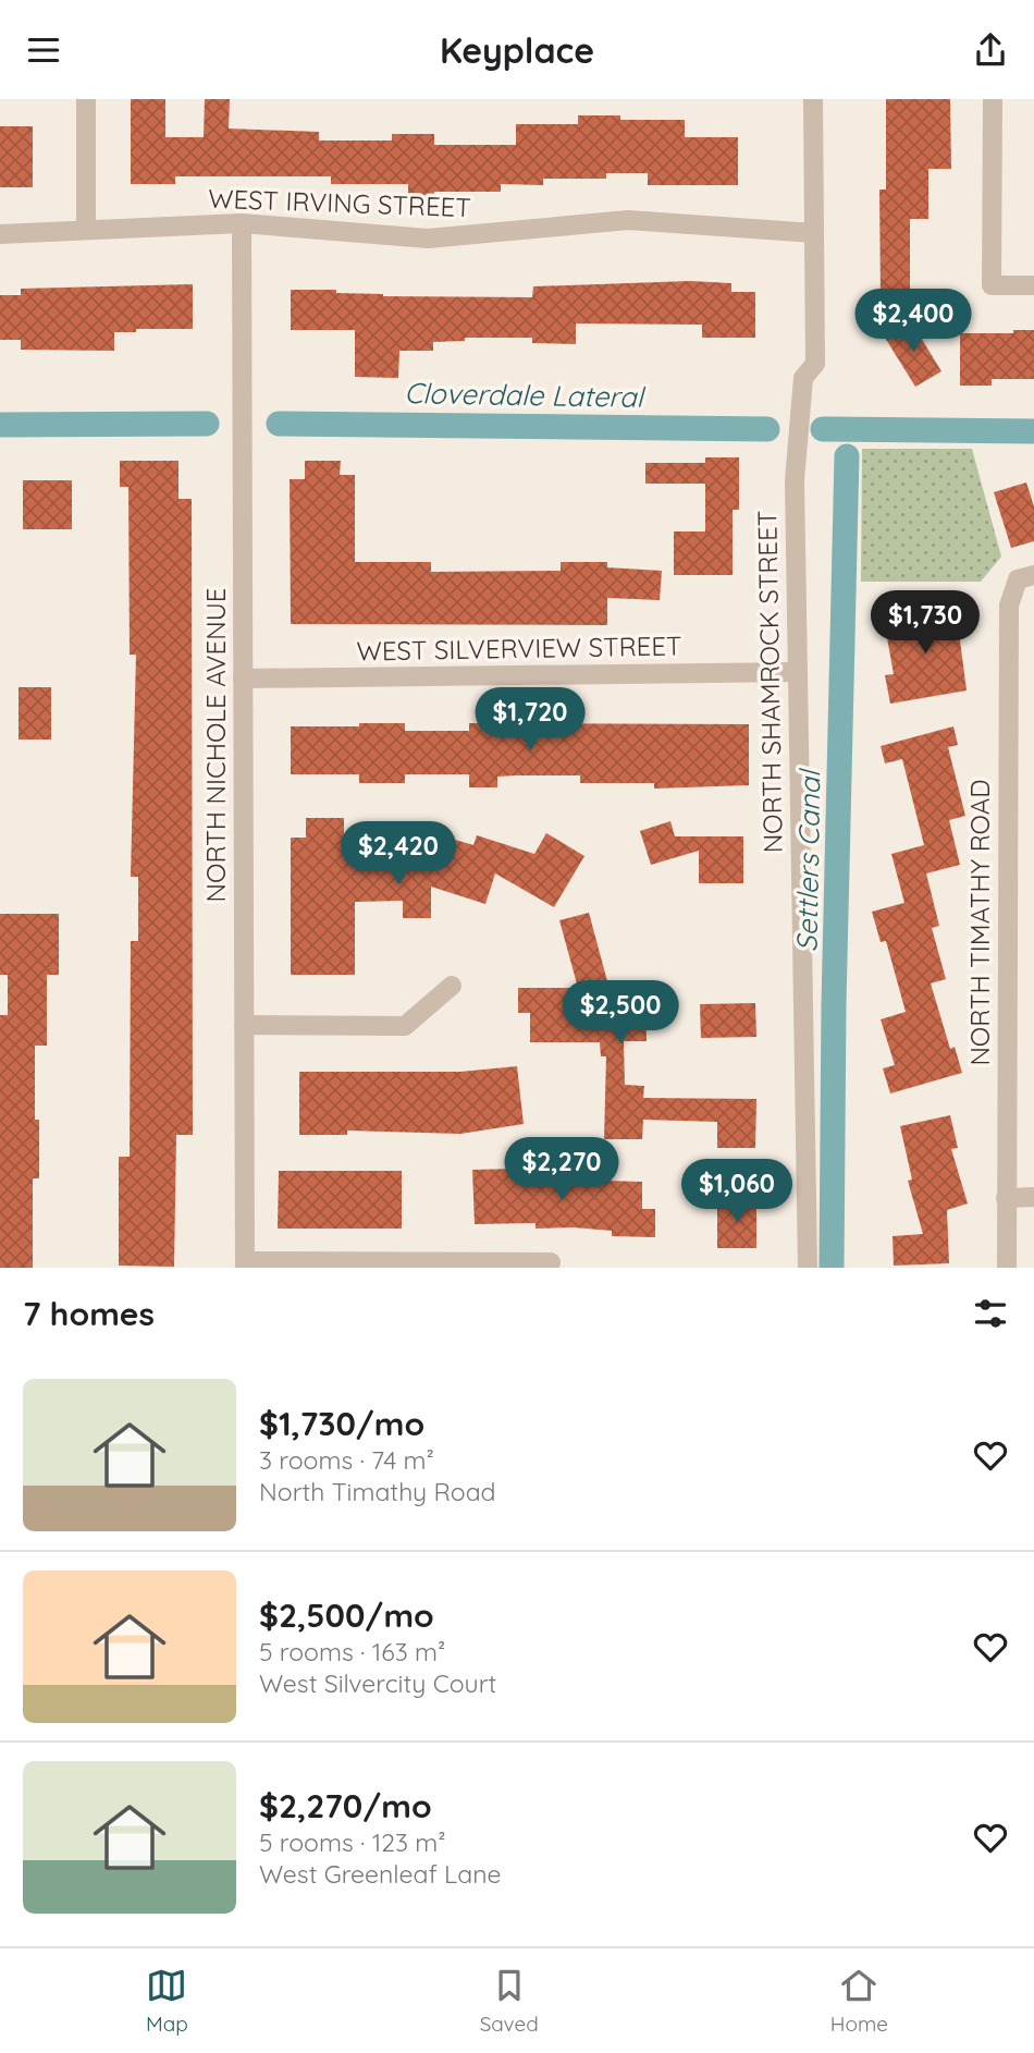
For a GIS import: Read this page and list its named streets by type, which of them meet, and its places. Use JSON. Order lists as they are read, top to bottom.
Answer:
{
  "streets": {
    "street": [
      "WEST IRVING STREET",
      "WEST SILVERVIEW STREET",
      "NORTH SHAMROCK STREET",
      "NORTH NICHOLE AVENUE",
      "NORTH TIMATHY ROAD"
    ]
  },
  "crossings": [
    ["WEST IRVING STREET", "NORTH SHAMROCK STREET"],
    ["WEST IRVING STREET", "NORTH NICHOLE AVENUE"],
    ["WEST SILVERVIEW STREET", "NORTH SHAMROCK STREET"],
    ["WEST SILVERVIEW STREET", "NORTH NICHOLE AVENUE"]
  ],
  "water": ["Cloverdale Lateral", "Settlers Canal"],
  "page": {
    "header": "Keyplace",
    "price": [
      "$2,400",
      "$1,730",
      "$1,720",
      "$2,420",
      "$2,500",
      "$2,270",
      "$1,060"
    ],
    "heading": "7 homes",
    "list": [
      {
        "name": "$1,730/mo",
        "note": "3 rooms · 74 m² · North Timathy Road"
      },
      {
        "name": "$2,500/mo",
        "note": "5 rooms · 163 m² · West Silvercity Court"
      },
      {
        "name": "$2,270/mo",
        "note": "5 rooms · 123 m² · West Greenleaf Lane"
      }
    ],
    "tabs": ["Map", "Saved", "Home"]
  }
}
